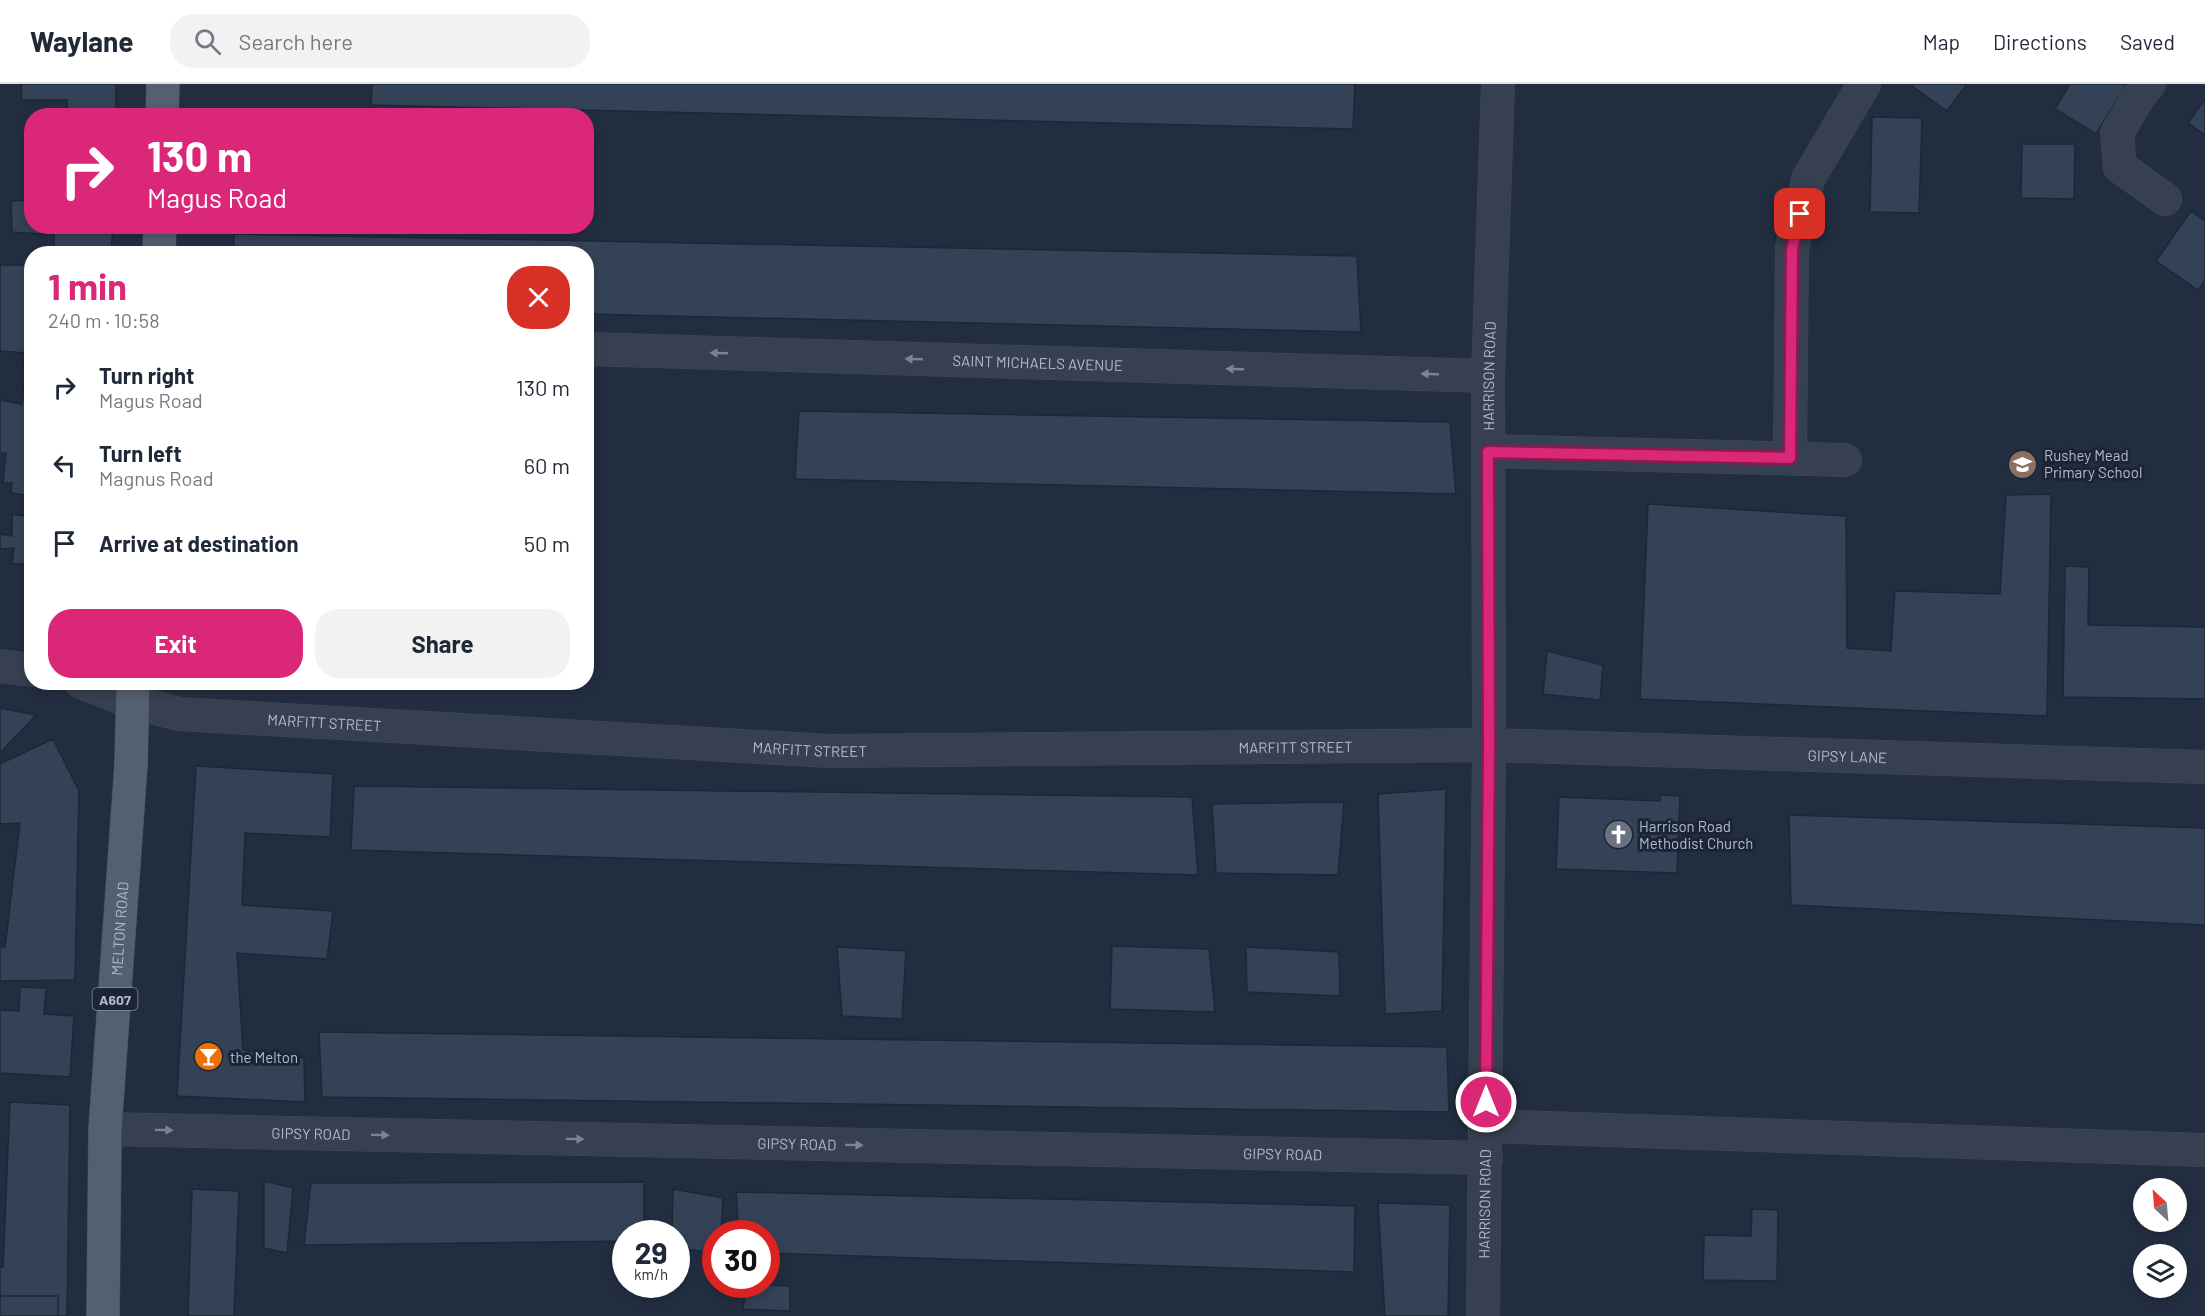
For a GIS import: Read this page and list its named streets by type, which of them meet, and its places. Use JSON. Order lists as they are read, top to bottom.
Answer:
{
  "streets": {
    "main road": ["MELTON ROAD", "A607"],
    "street": [
      "SAINT MICHAELS AVENUE",
      "HARRISON ROAD",
      "MARFITT STREET",
      "GIPSY LANE",
      "GIPSY ROAD"
    ]
  },
  "crossings": [
    ["SAINT MICHAELS AVENUE", "HARRISON ROAD"],
    ["HARRISON ROAD", "MARFITT STREET"],
    ["HARRISON ROAD", "GIPSY LANE"],
    ["HARRISON ROAD", "GIPSY ROAD"],
    ["MARFITT STREET", "GIPSY LANE"],
    ["MARFITT STREET", "MELTON ROAD"],
    ["MELTON ROAD", "GIPSY ROAD"]
  ],
  "one_way": ["SAINT MICHAELS AVENUE", "GIPSY ROAD"],
  "places": {
    "school or university": ["Rushey Mead Primary School"],
    "church": ["Harrison Road Methodist Church"],
    "bar": ["the Melton"]
  },
  "north": "top left",
  "page": {
    "header": "Waylane",
    "search": "Search here",
    "nav": ["Map", "Directions", "Saved"],
    "turn": ["130 m", "Magus Road"],
    "heading": ["1 min", "240 m · 10:58"],
    "list": [
      {
        "name": "Turn right",
        "note": "Magus Road",
        "value": "130 m"
      },
      {
        "name": "Turn left",
        "note": "Magnus Road",
        "value": "60 m"
      },
      {
        "name": "Arrive at destination",
        "value": "50 m"
      }
    ],
    "buttons": ["Exit", "Share"],
    "speed": "29 km/h",
    "limit": "30"
  }
}
